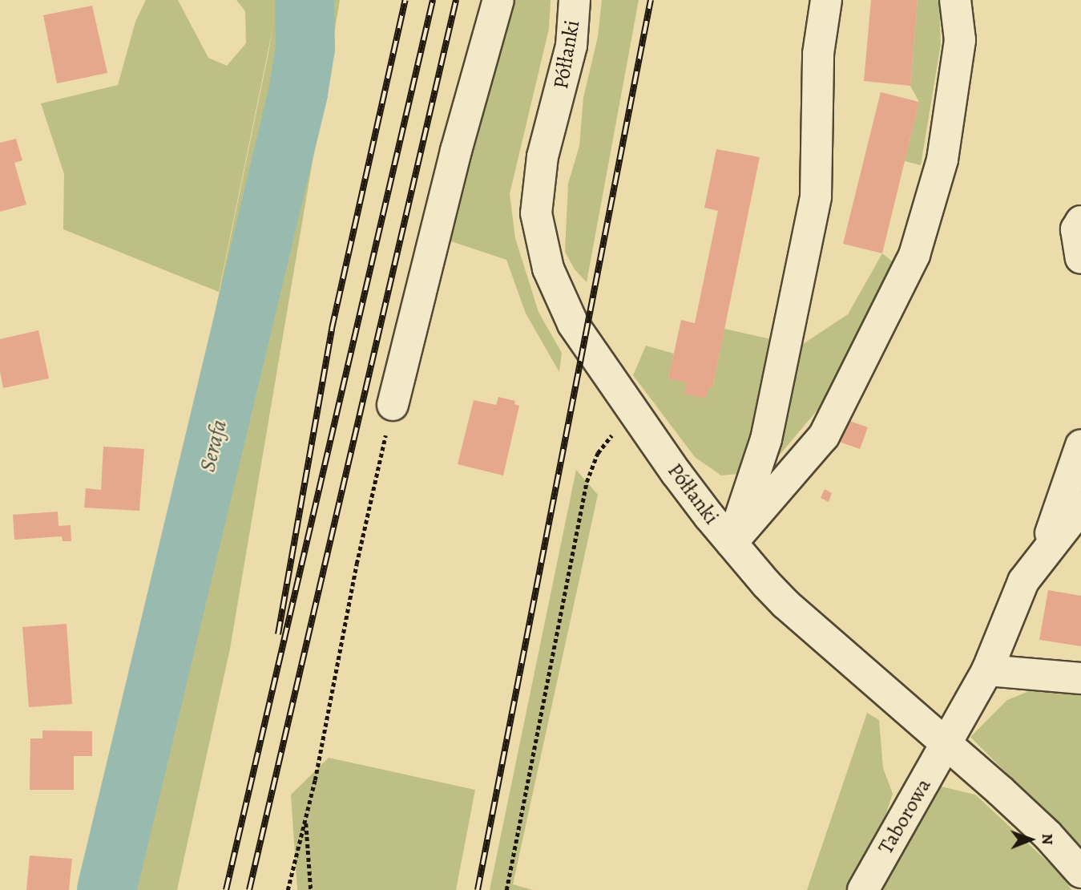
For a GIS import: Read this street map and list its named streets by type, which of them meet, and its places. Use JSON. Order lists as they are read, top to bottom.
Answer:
{
  "streets": {
    "street": ["Półłanki", "Taborowa"]
  },
  "crossings": [
    ["Półłanki", "Taborowa"]
  ],
  "water": ["Serafa"],
  "north": "right"
}
